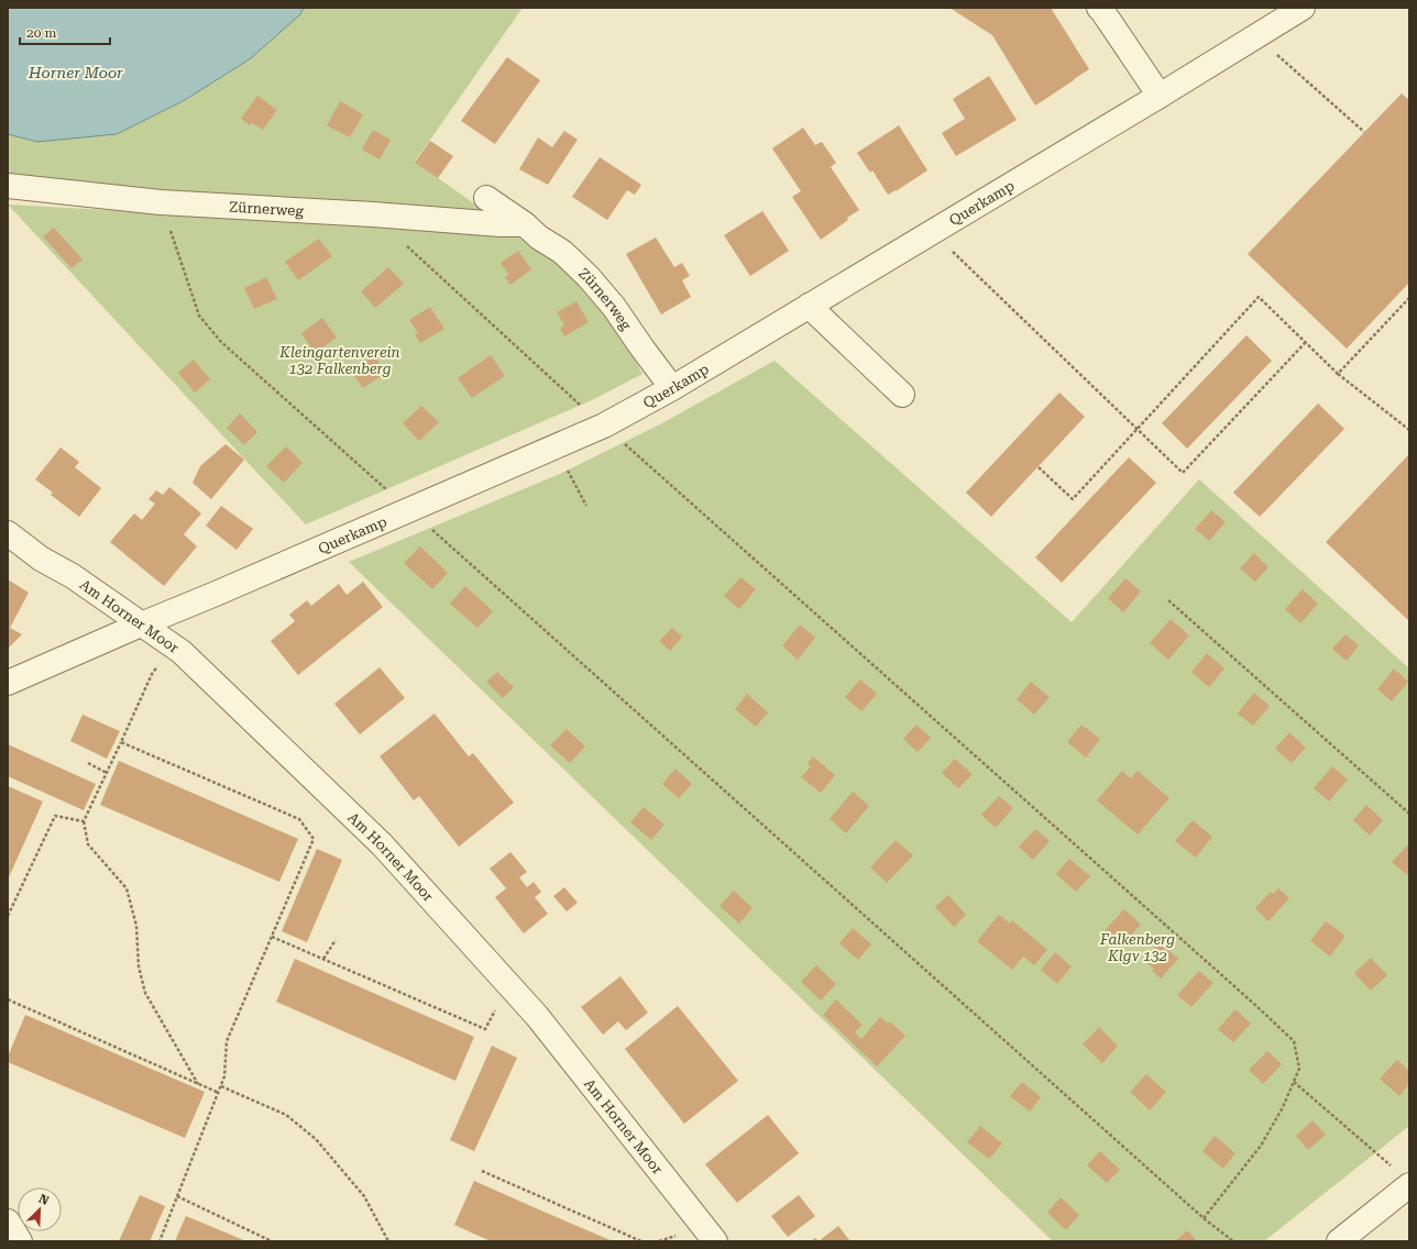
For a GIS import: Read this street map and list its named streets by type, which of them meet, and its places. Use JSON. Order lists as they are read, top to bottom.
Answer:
{
  "streets": {
    "street": ["Querkamp", "Zürnerweg", "Am Horner Moor"]
  },
  "crossings": [
    ["Querkamp", "Zürnerweg"],
    ["Querkamp", "Am Horner Moor"]
  ],
  "water": ["Horner Moor"],
  "parks": ["Kleingartenverein 132 Falkenberg", "Falkenberg Klgv 132"],
  "scale_bar": "20 m",
  "north": "top right"
}
